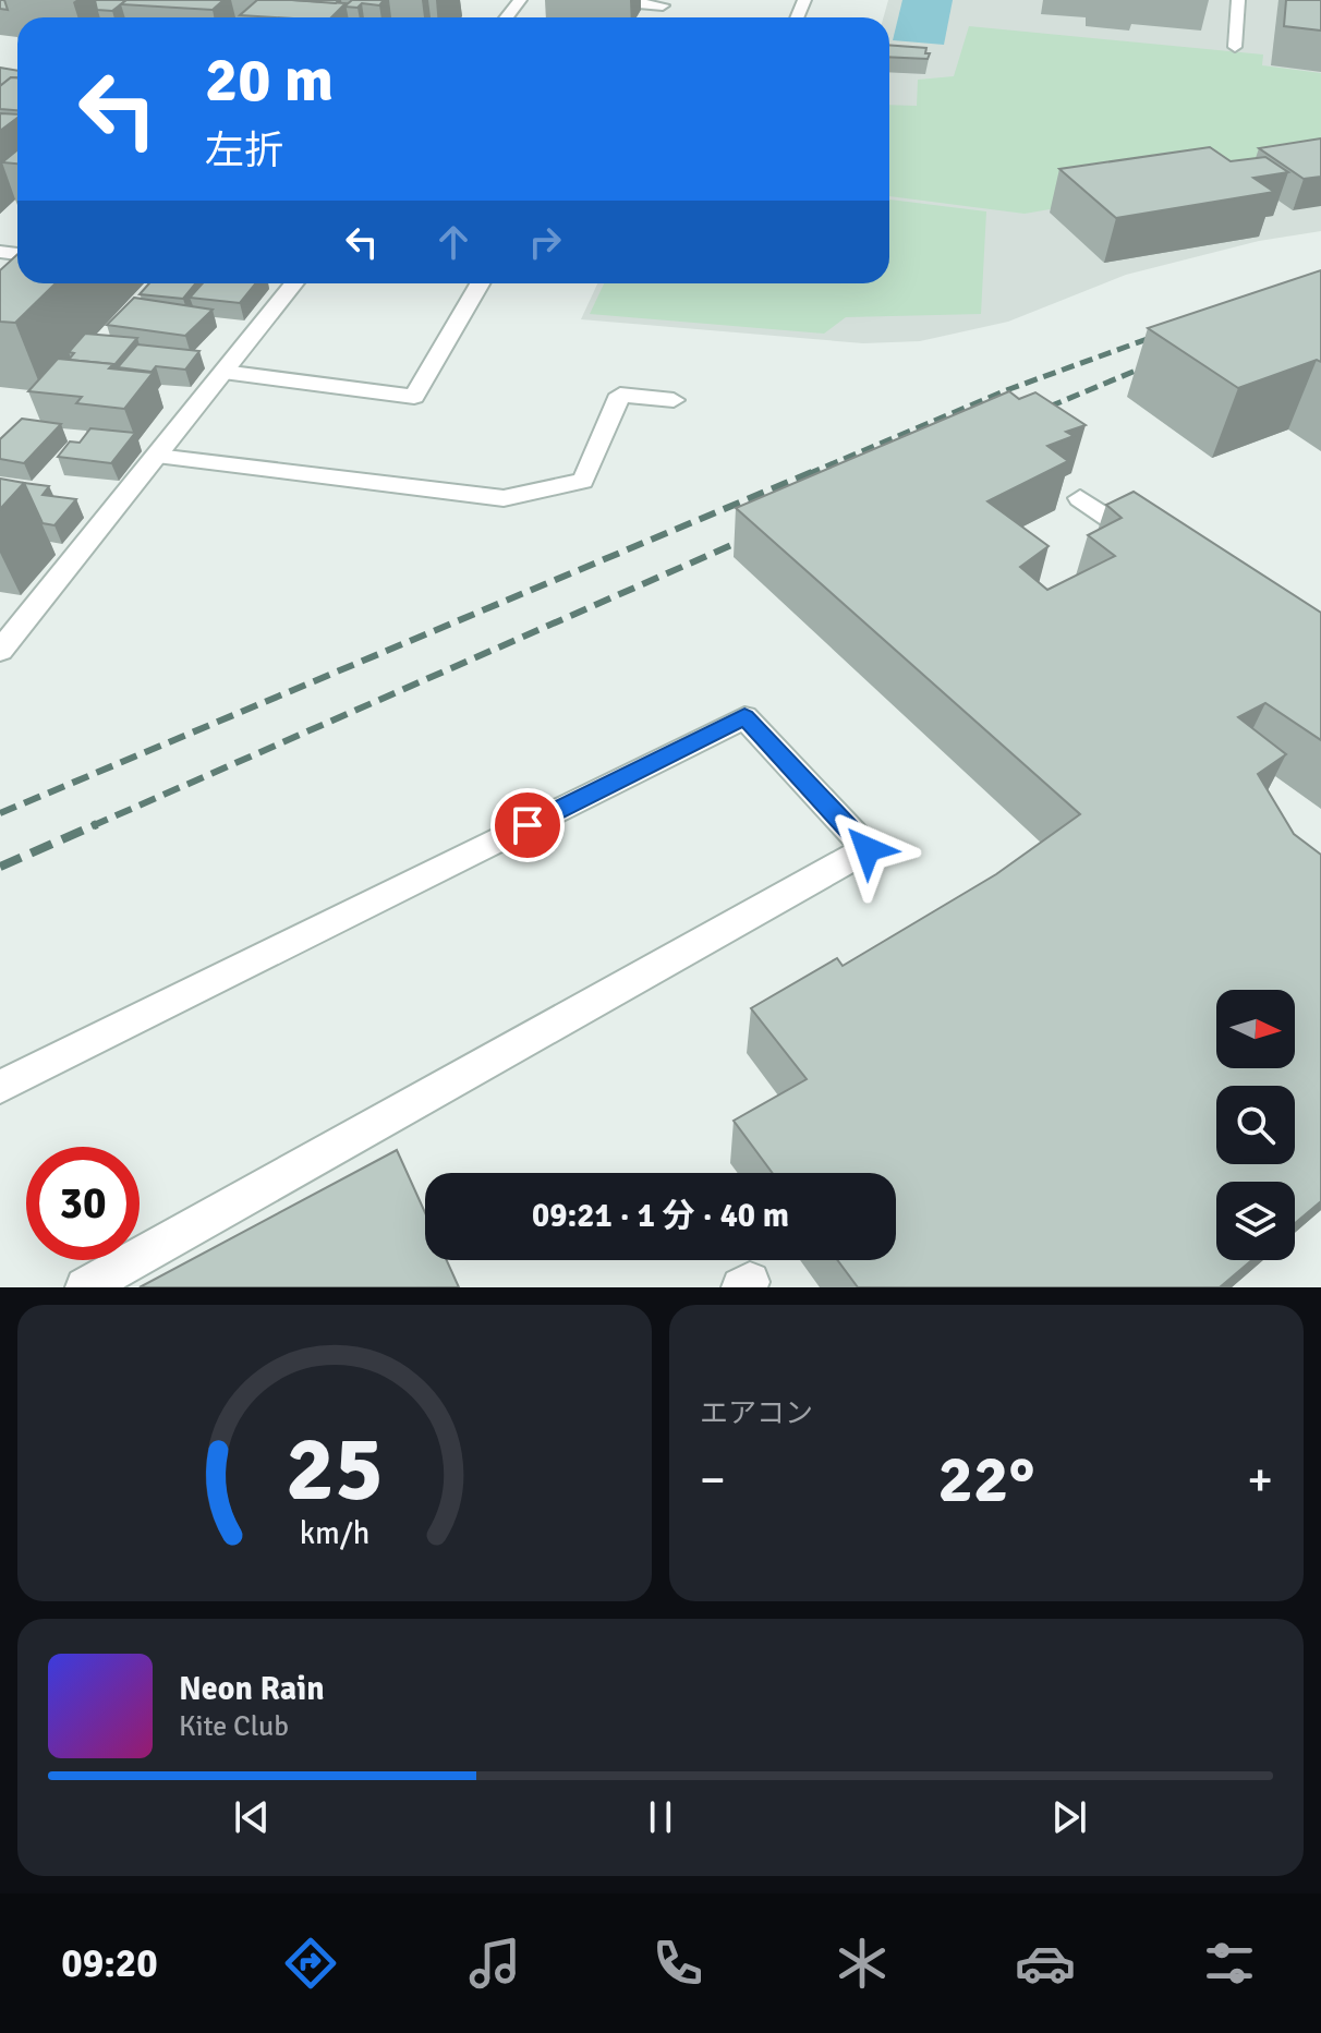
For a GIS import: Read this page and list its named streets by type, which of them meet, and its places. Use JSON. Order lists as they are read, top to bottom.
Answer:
{
  "north": "right",
  "page": {
    "turn": ["20 m", "左折"],
    "limit": "30",
    "trip": "09:21 · 1 分 · 40 m",
    "tile": "エアコン",
    "heat": ["−", "22°", "+"],
    "song": ["Neon Rain", "Kite Club"],
    "tabs": "09:20",
    "gauge": ["25", "km/h"]
  }
}
